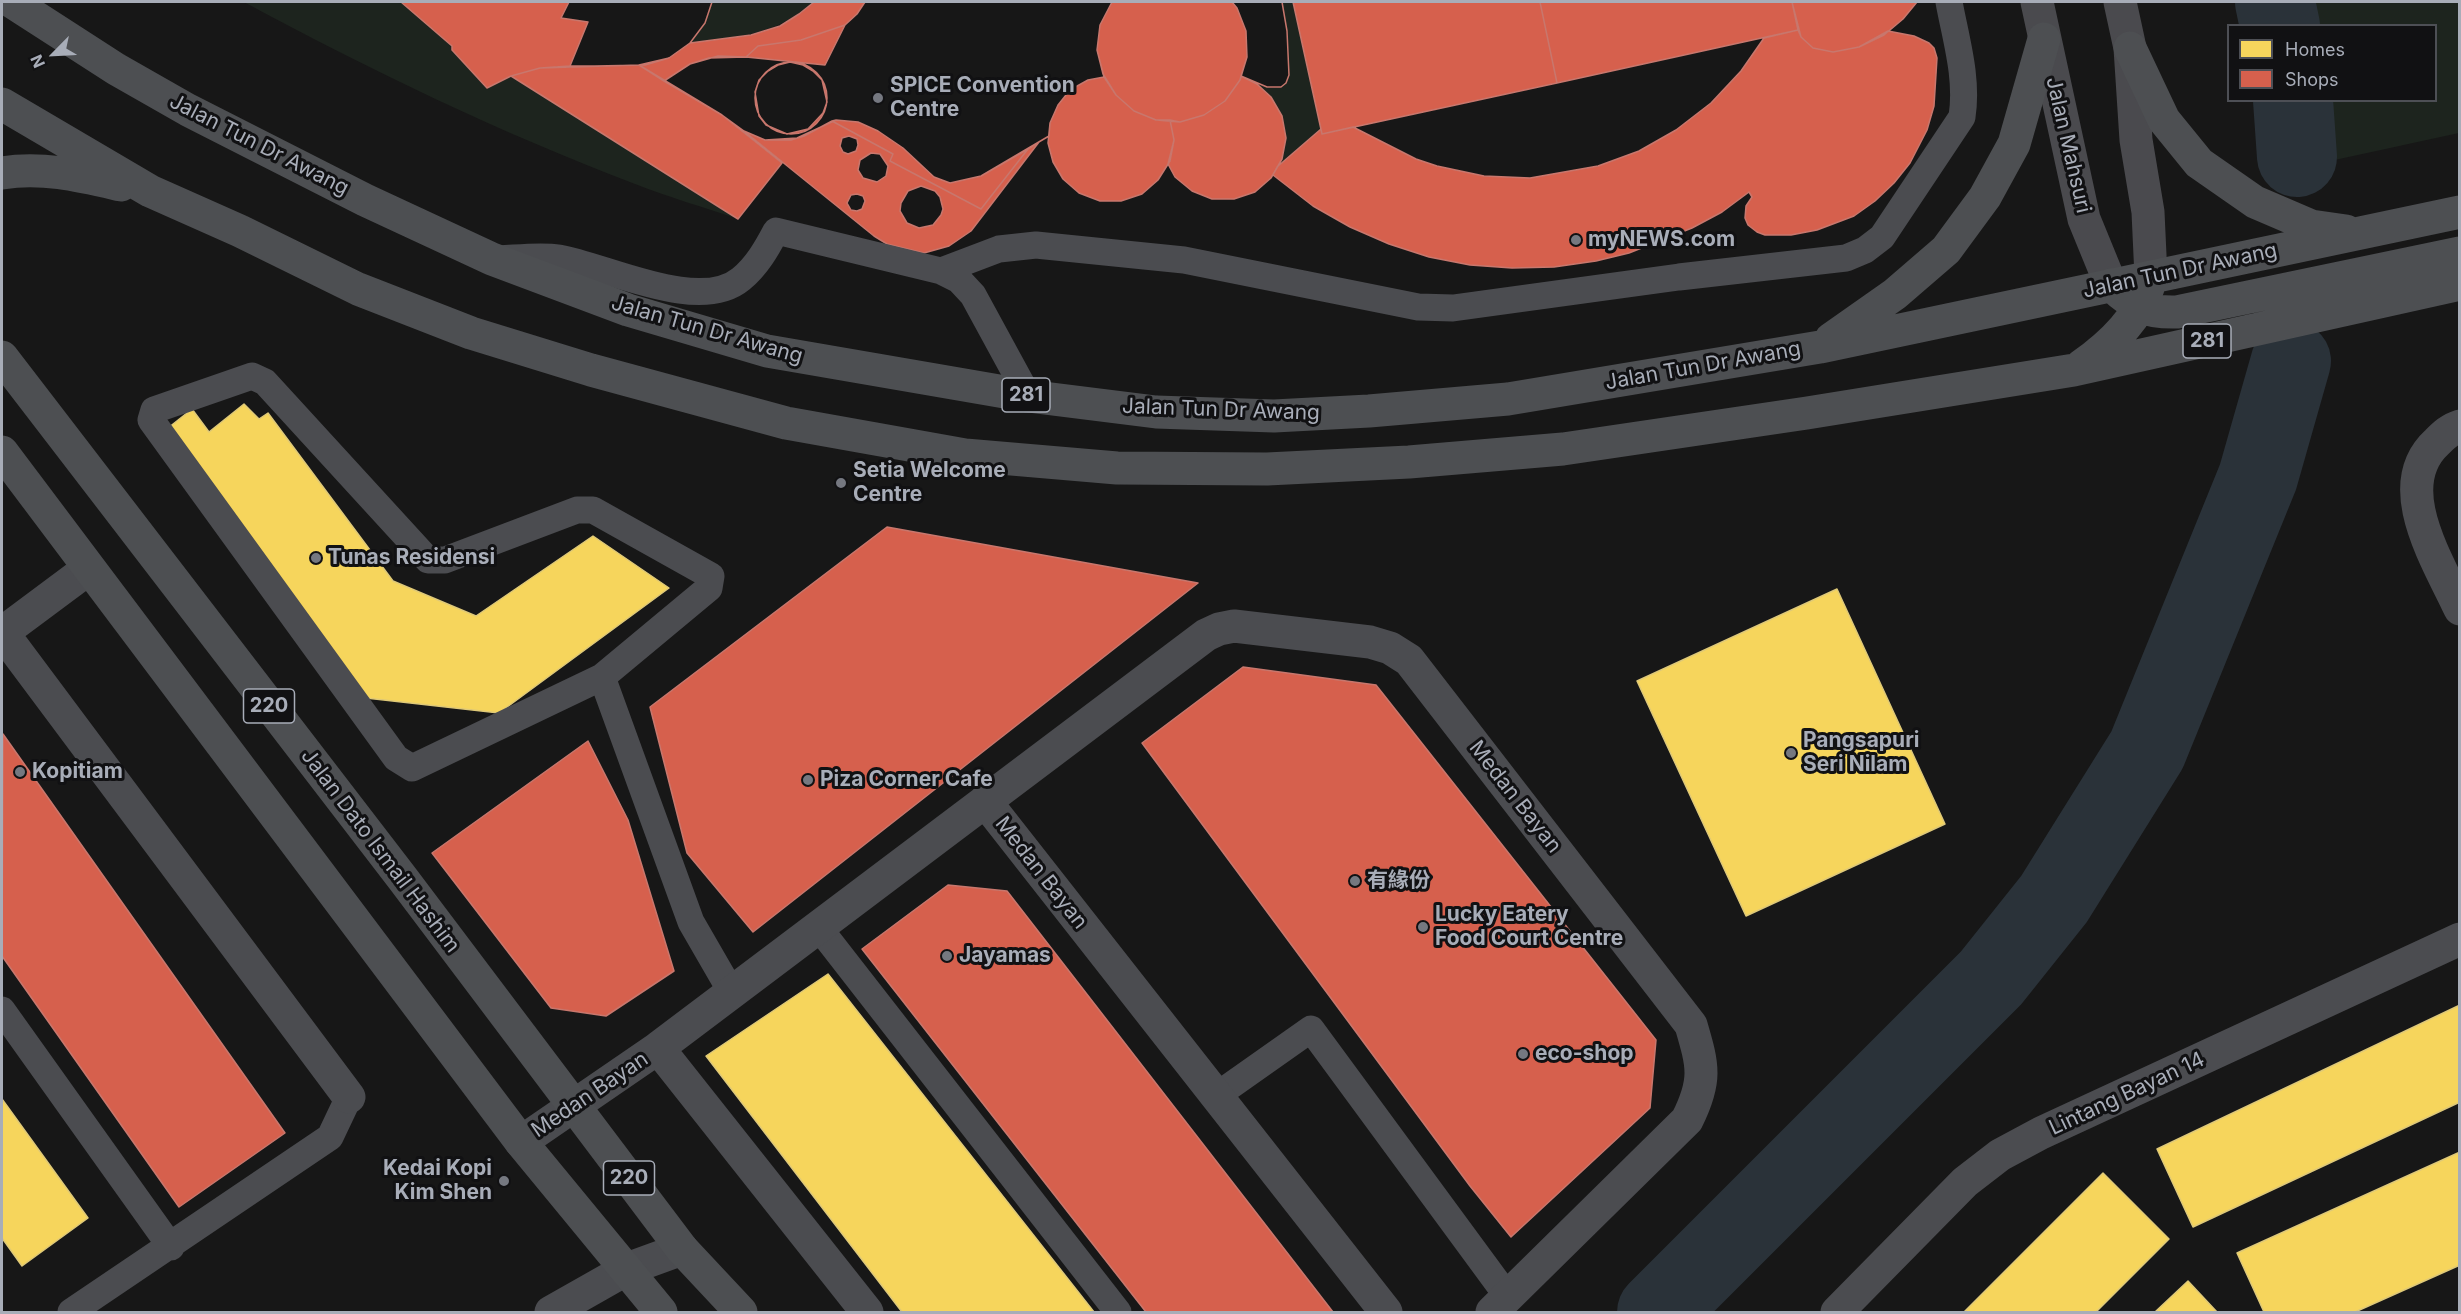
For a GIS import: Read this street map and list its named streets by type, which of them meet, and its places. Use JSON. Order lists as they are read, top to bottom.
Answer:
{
  "streets": {
    "main road": [
      "Jalan Tun Dr Awang",
      "281",
      "220",
      "Jalan Dato Ismail Hashim"
    ],
    "street": ["Jalan Mahsuri", "Medan Bayan", "Lintang Bayan 14"]
  },
  "crossings": [
    ["Jalan Tun Dr Awang", "Jalan Mahsuri"],
    ["220", "Medan Bayan"],
    ["Medan Bayan", "Jalan Dato Ismail Hashim"]
  ],
  "places": [
    "SPICE Convention Centre",
    "myNEWS.com",
    "Setia Welcome Centre",
    "Tunas Residensi",
    "Pangsapuri Seri Nilam",
    "Kopitiam",
    "Piza Corner Cafe",
    "有緣份",
    "Lucky Eatery Food Court Centre",
    "Jayamas",
    "eco-shop",
    "Kedai Kopi Kim Shen"
  ],
  "legend": ["Homes", "Shops"],
  "north": "bottom left"
}
